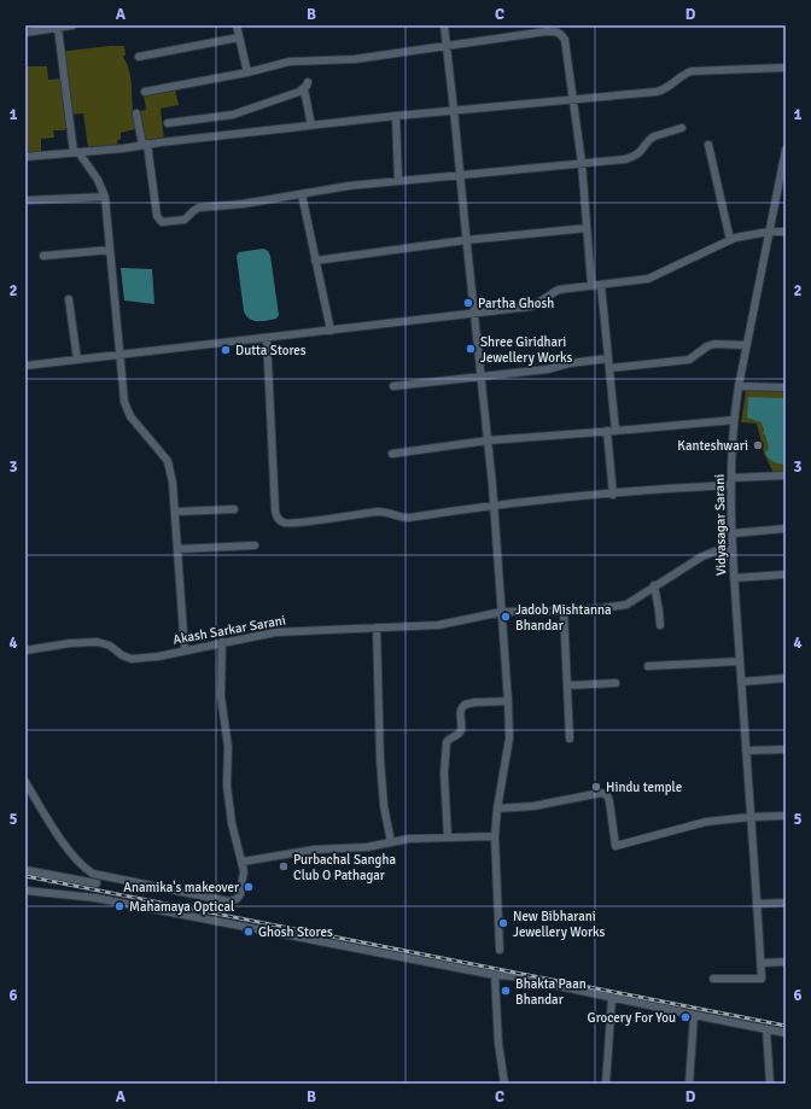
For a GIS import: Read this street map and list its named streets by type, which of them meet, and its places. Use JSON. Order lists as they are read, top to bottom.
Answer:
{
  "streets": {
    "street": ["Vidyasagar Sarani", "Akash Sarkar Sarani"]
  },
  "crossings": [
    ["Vidyasagar Sarani", "Akash Sarkar Sarani"]
  ],
  "places": [
    "Partha Ghosh",
    "Shree Giridhari Jewellery Works",
    "Dutta Stores",
    "Kanteshwari",
    "Jadob Mishtanna Bhandar",
    "Hindu temple",
    "Purbachal Sangha Club O Pathagar",
    "Anamika's makeover",
    "Mahamaya Optical",
    "New Bibharani Jewellery Works",
    "Ghosh Stores",
    "Bhakta Paan Bhandar",
    "Grocery For You"
  ],
  "grid": {
    "columns": [
      "A",
      "B",
      "C",
      "D"
    ],
    "rows": [
      "1",
      "2",
      "3",
      "4",
      "5",
      "6"
    ]
  }
}
